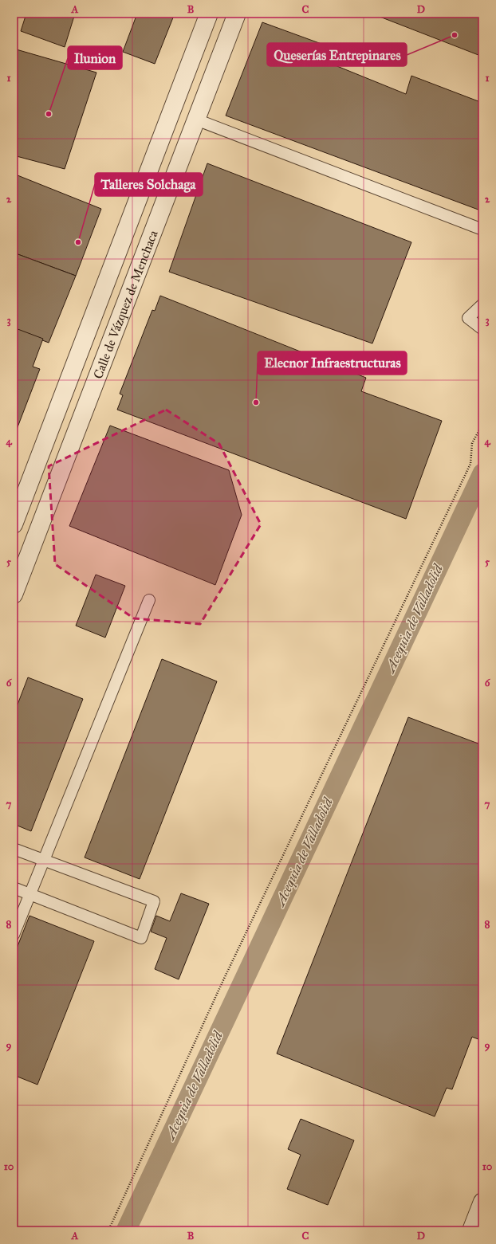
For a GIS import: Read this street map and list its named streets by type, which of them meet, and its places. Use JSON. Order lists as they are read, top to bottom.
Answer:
{
  "streets": {
    "street": ["Calle de Vázquez de Menchaca"]
  },
  "water": ["Acequia de Valladolid"],
  "places": [
    "Queserías Entrepinares",
    "Ilunion",
    "Talleres Solchaga",
    "Elecnor Infraestructuras"
  ],
  "grid": {
    "columns": [
      "A",
      "B",
      "C",
      "D"
    ],
    "rows": [
      "1",
      "2",
      "3",
      "4",
      "5",
      "6",
      "7",
      "8",
      "9",
      "10"
    ]
  }
}
